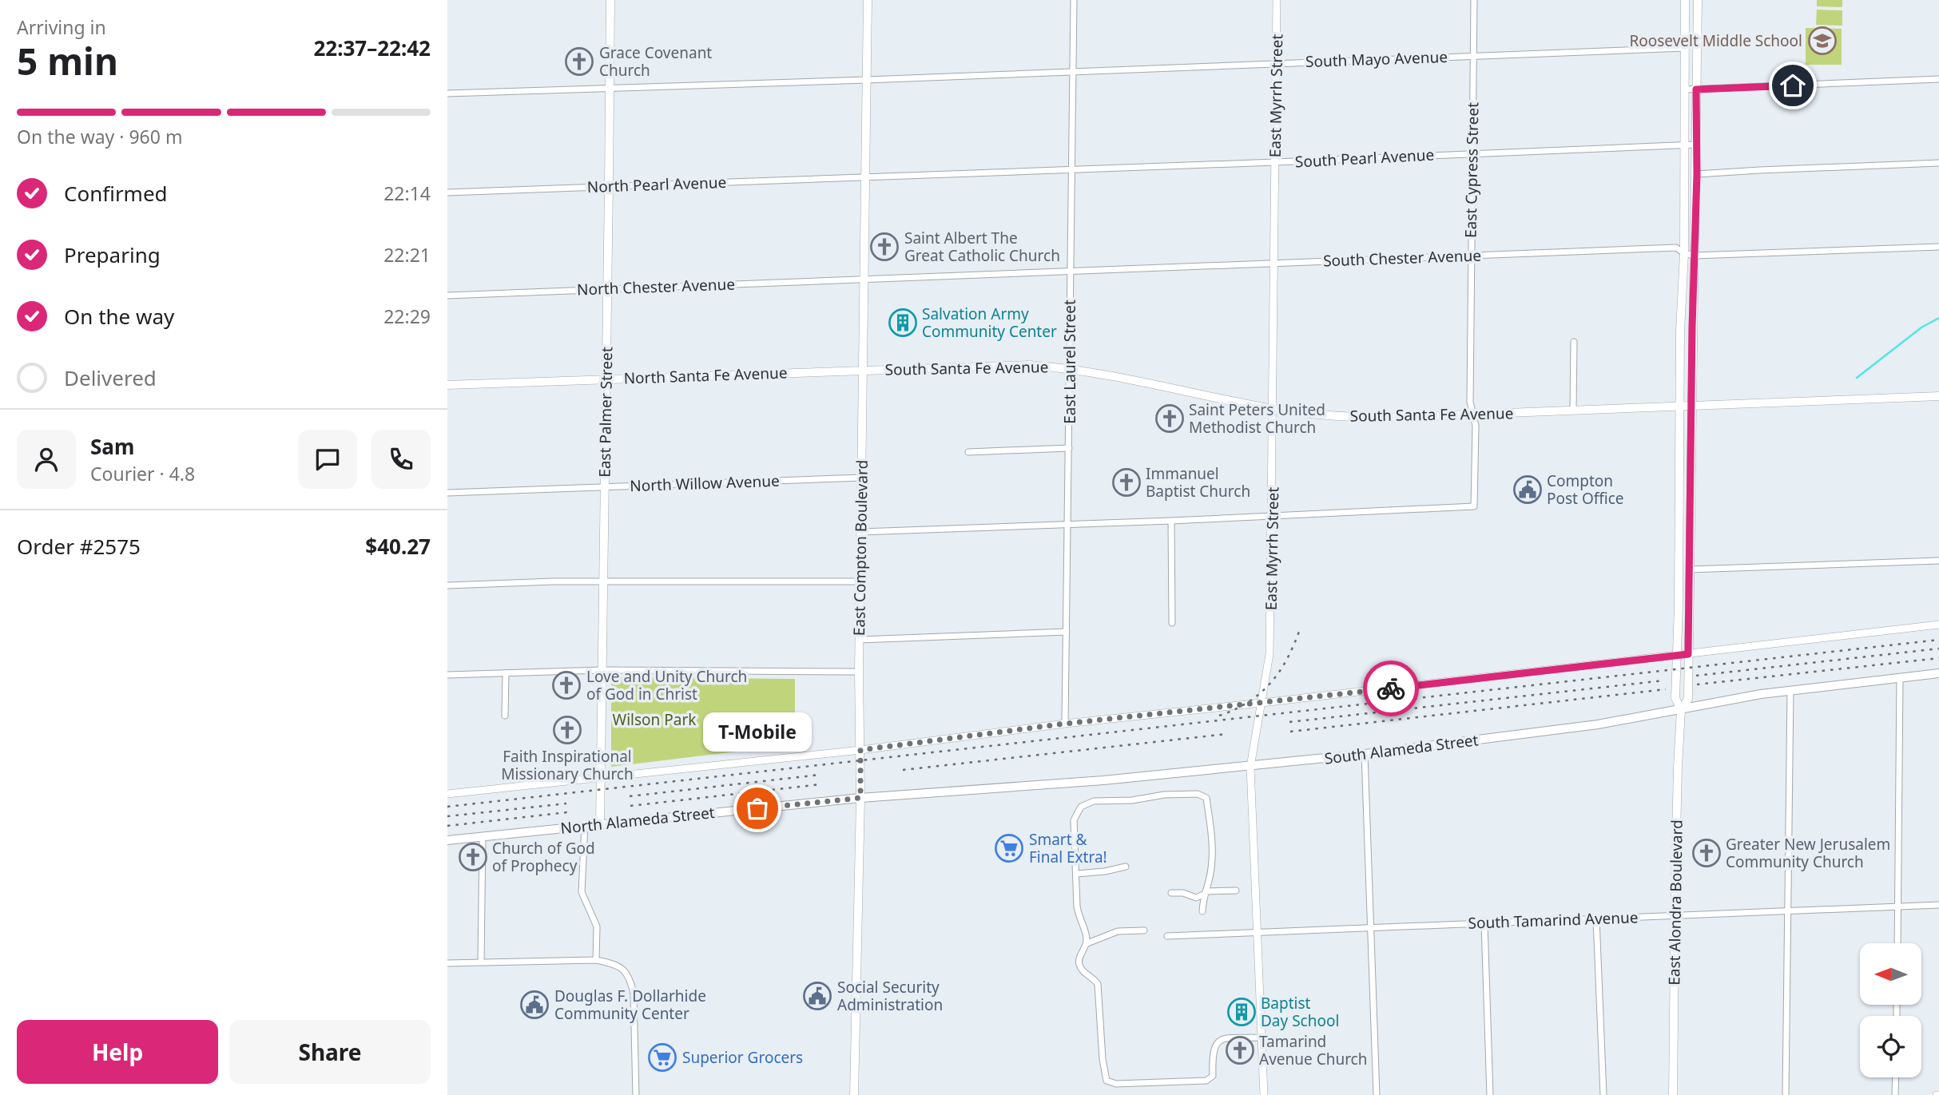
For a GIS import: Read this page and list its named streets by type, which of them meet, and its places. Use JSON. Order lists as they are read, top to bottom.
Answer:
{
  "streets": {
    "main road": [
      "South Santa Fe Avenue",
      "North Santa Fe Avenue",
      "East Palmer Street",
      "East Compton Boulevard",
      "South Alameda Street",
      "North Alameda Street",
      "East Alondra Boulevard"
    ],
    "street": [
      "South Mayo Avenue",
      "East Myrrh Street",
      "South Pearl Avenue",
      "East Cypress Street",
      "North Pearl Avenue",
      "South Chester Avenue",
      "North Chester Avenue",
      "East Laurel Street",
      "North Willow Avenue",
      "South Tamarind Avenue"
    ]
  },
  "crossings": [
    ["South Mayo Avenue", "East Myrrh Street"],
    ["South Mayo Avenue", "East Cypress Street"],
    ["South Mayo Avenue", "East Laurel Street"],
    ["South Mayo Avenue", "East Palmer Street"],
    ["South Mayo Avenue", "East Compton Boulevard"],
    ["South Mayo Avenue", "East Alondra Boulevard"],
    ["East Myrrh Street", "South Pearl Avenue"],
    ["East Myrrh Street", "East Cypress Street"],
    ["East Myrrh Street", "South Chester Avenue"],
    ["East Myrrh Street", "South Santa Fe Avenue"],
    ["East Myrrh Street", "South Alameda Street"],
    ["East Myrrh Street", "South Tamarind Avenue"],
    ["South Pearl Avenue", "East Cypress Street"],
    ["South Pearl Avenue", "North Pearl Avenue"],
    ["South Pearl Avenue", "East Laurel Street"],
    ["South Pearl Avenue", "East Compton Boulevard"],
    ["South Pearl Avenue", "East Alondra Boulevard"],
    ["East Cypress Street", "South Chester Avenue"],
    ["East Cypress Street", "South Santa Fe Avenue"],
    ["North Pearl Avenue", "East Palmer Street"],
    ["North Pearl Avenue", "East Compton Boulevard"],
    ["South Chester Avenue", "North Chester Avenue"],
    ["South Chester Avenue", "East Laurel Street"],
    ["South Chester Avenue", "East Compton Boulevard"],
    ["South Chester Avenue", "East Alondra Boulevard"],
    ["North Chester Avenue", "East Palmer Street"],
    ["North Chester Avenue", "East Compton Boulevard"],
    ["East Laurel Street", "South Santa Fe Avenue"],
    ["South Santa Fe Avenue", "North Santa Fe Avenue"],
    ["South Santa Fe Avenue", "East Compton Boulevard"],
    ["South Santa Fe Avenue", "East Alondra Boulevard"],
    ["North Santa Fe Avenue", "East Palmer Street"],
    ["North Santa Fe Avenue", "East Compton Boulevard"],
    ["East Palmer Street", "North Willow Avenue"],
    ["East Palmer Street", "North Alameda Street"],
    ["North Willow Avenue", "East Compton Boulevard"],
    ["East Compton Boulevard", "South Alameda Street"],
    ["East Compton Boulevard", "North Alameda Street"],
    ["South Alameda Street", "North Alameda Street"],
    ["South Alameda Street", "East Alondra Boulevard"],
    ["East Alondra Boulevard", "South Tamarind Avenue"]
  ],
  "parks": ["Wilson Park"],
  "places": {
    "school or university": ["Roosevelt Middle School"],
    "church": [
      "Grace Covenant Church",
      "Saint Albert The Great Catholic Church",
      "Saint Peters United Methodist Church",
      "Immanuel Baptist Church",
      "Love and Unity Church of God in Christ",
      "Faith Inspirational Missionary Church",
      "Greater New Jerusalem Community Church",
      "Church of God of Prophecy",
      "Tamarind Avenue Church"
    ],
    "building": ["Salvation Army Community Center", "Baptist Day School"],
    "public building": ["Compton Post Office", "Social Security Administration", "Douglas F. Dollarhide Community Center"],
    "other": ["T-Mobile"],
    "supermarket": ["Smart & Final Extra!", "Superior Grocers"]
  },
  "north": "left",
  "page": {
    "heading": ["5 min", "Arriving in", "22:37–22:42"],
    "panel": [
      "Sam",
      "Courier · 4.8",
      "Order #2575",
      "$40.27"
    ],
    "bar": "On the way · 960 m",
    "list": [
      ["Confirmed", "22:14"],
      ["Preparing", "22:21"],
      ["On the way", "22:29"],
      "Delivered"
    ],
    "bubble": "T-Mobile",
    "buttons": ["Help", "Share"]
  }
}
